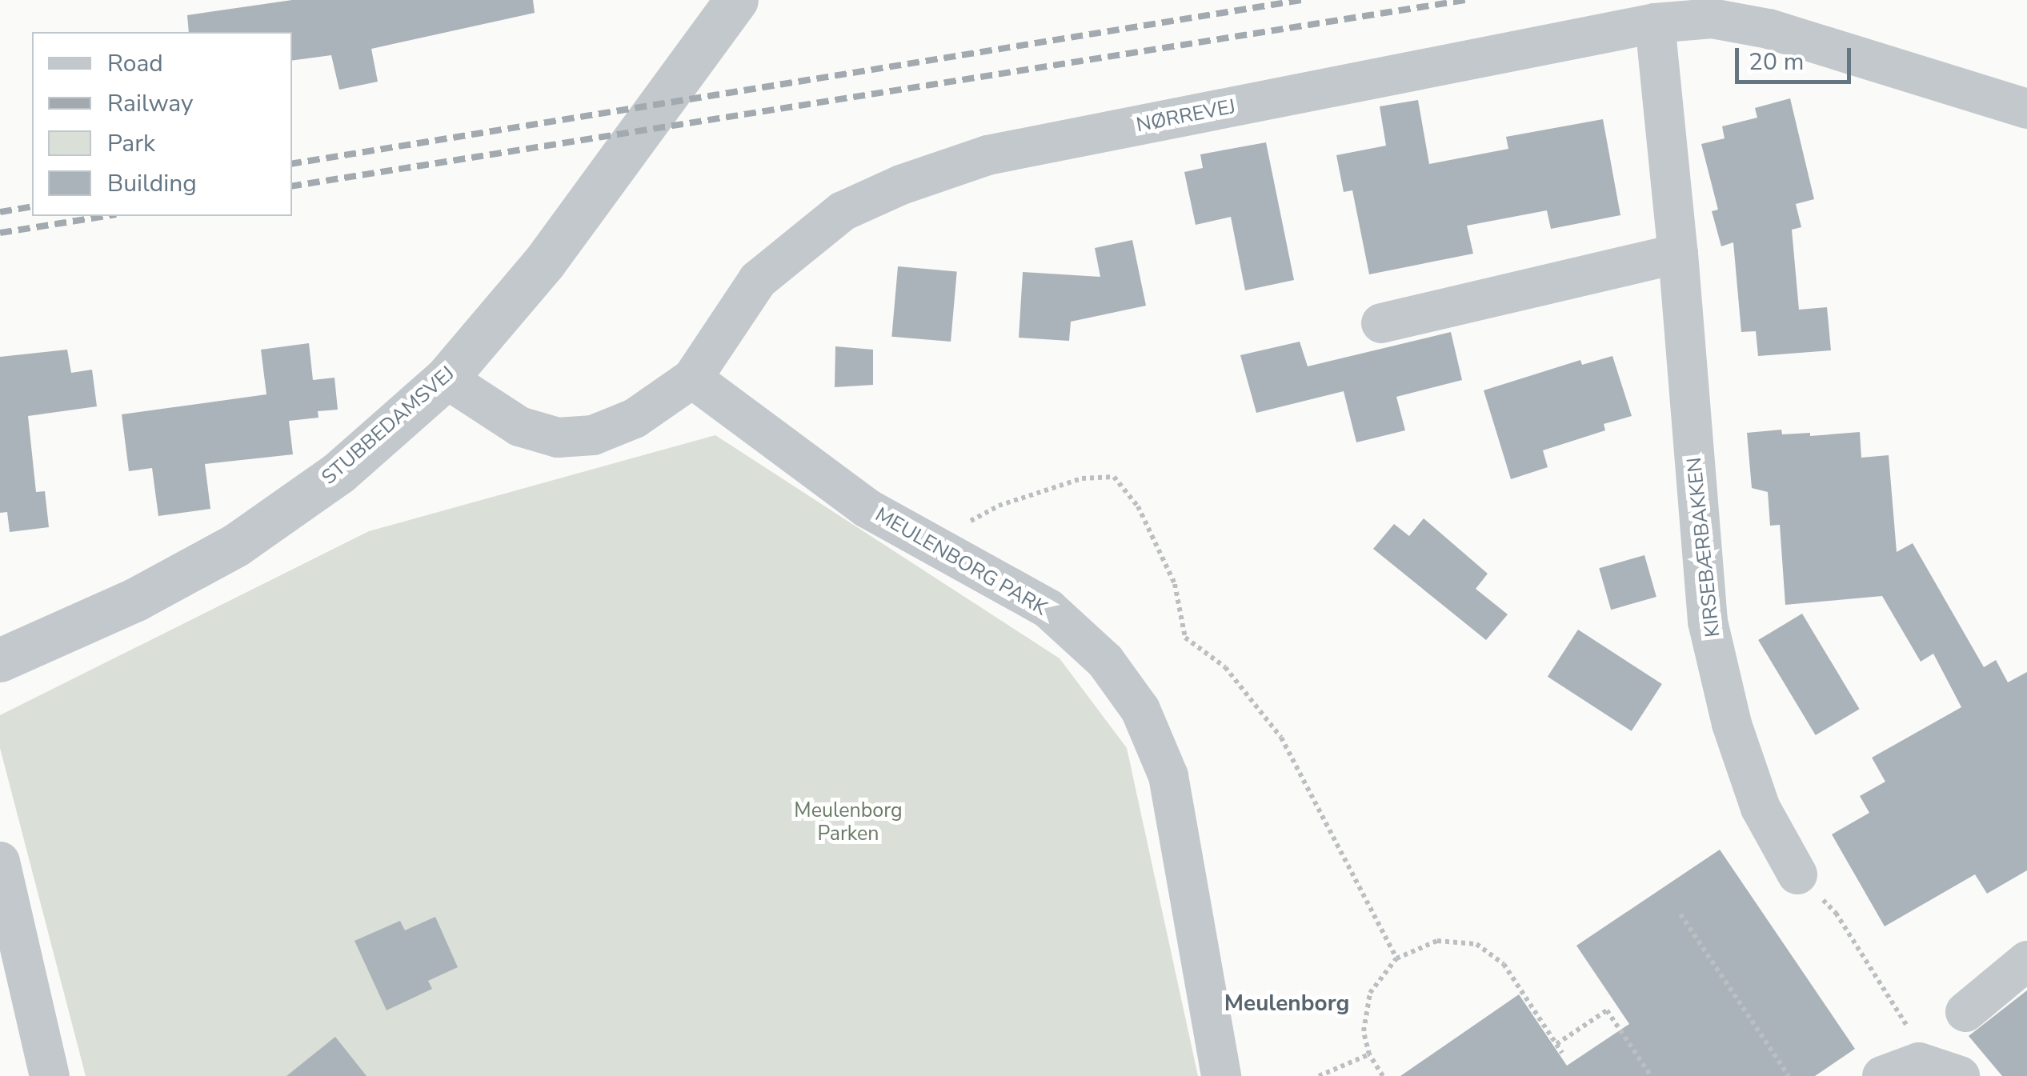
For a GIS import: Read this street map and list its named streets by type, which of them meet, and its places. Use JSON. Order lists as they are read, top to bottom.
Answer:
{
  "streets": {
    "street": [
      "NØRREVEJ",
      "STUBBEDAMSVEJ",
      "KIRSEBÆRBAKKEN",
      "MEULENBORG PARK"
    ]
  },
  "crossings": [
    ["NØRREVEJ", "STUBBEDAMSVEJ"],
    ["NØRREVEJ", "KIRSEBÆRBAKKEN"],
    ["NØRREVEJ", "MEULENBORG PARK"]
  ],
  "districts": ["Meulenborg"],
  "parks": ["Meulenborg Parken"],
  "legend": [
    "Road",
    "Railway",
    "Park",
    "Building"
  ],
  "scale_bar": "20 m"
}
